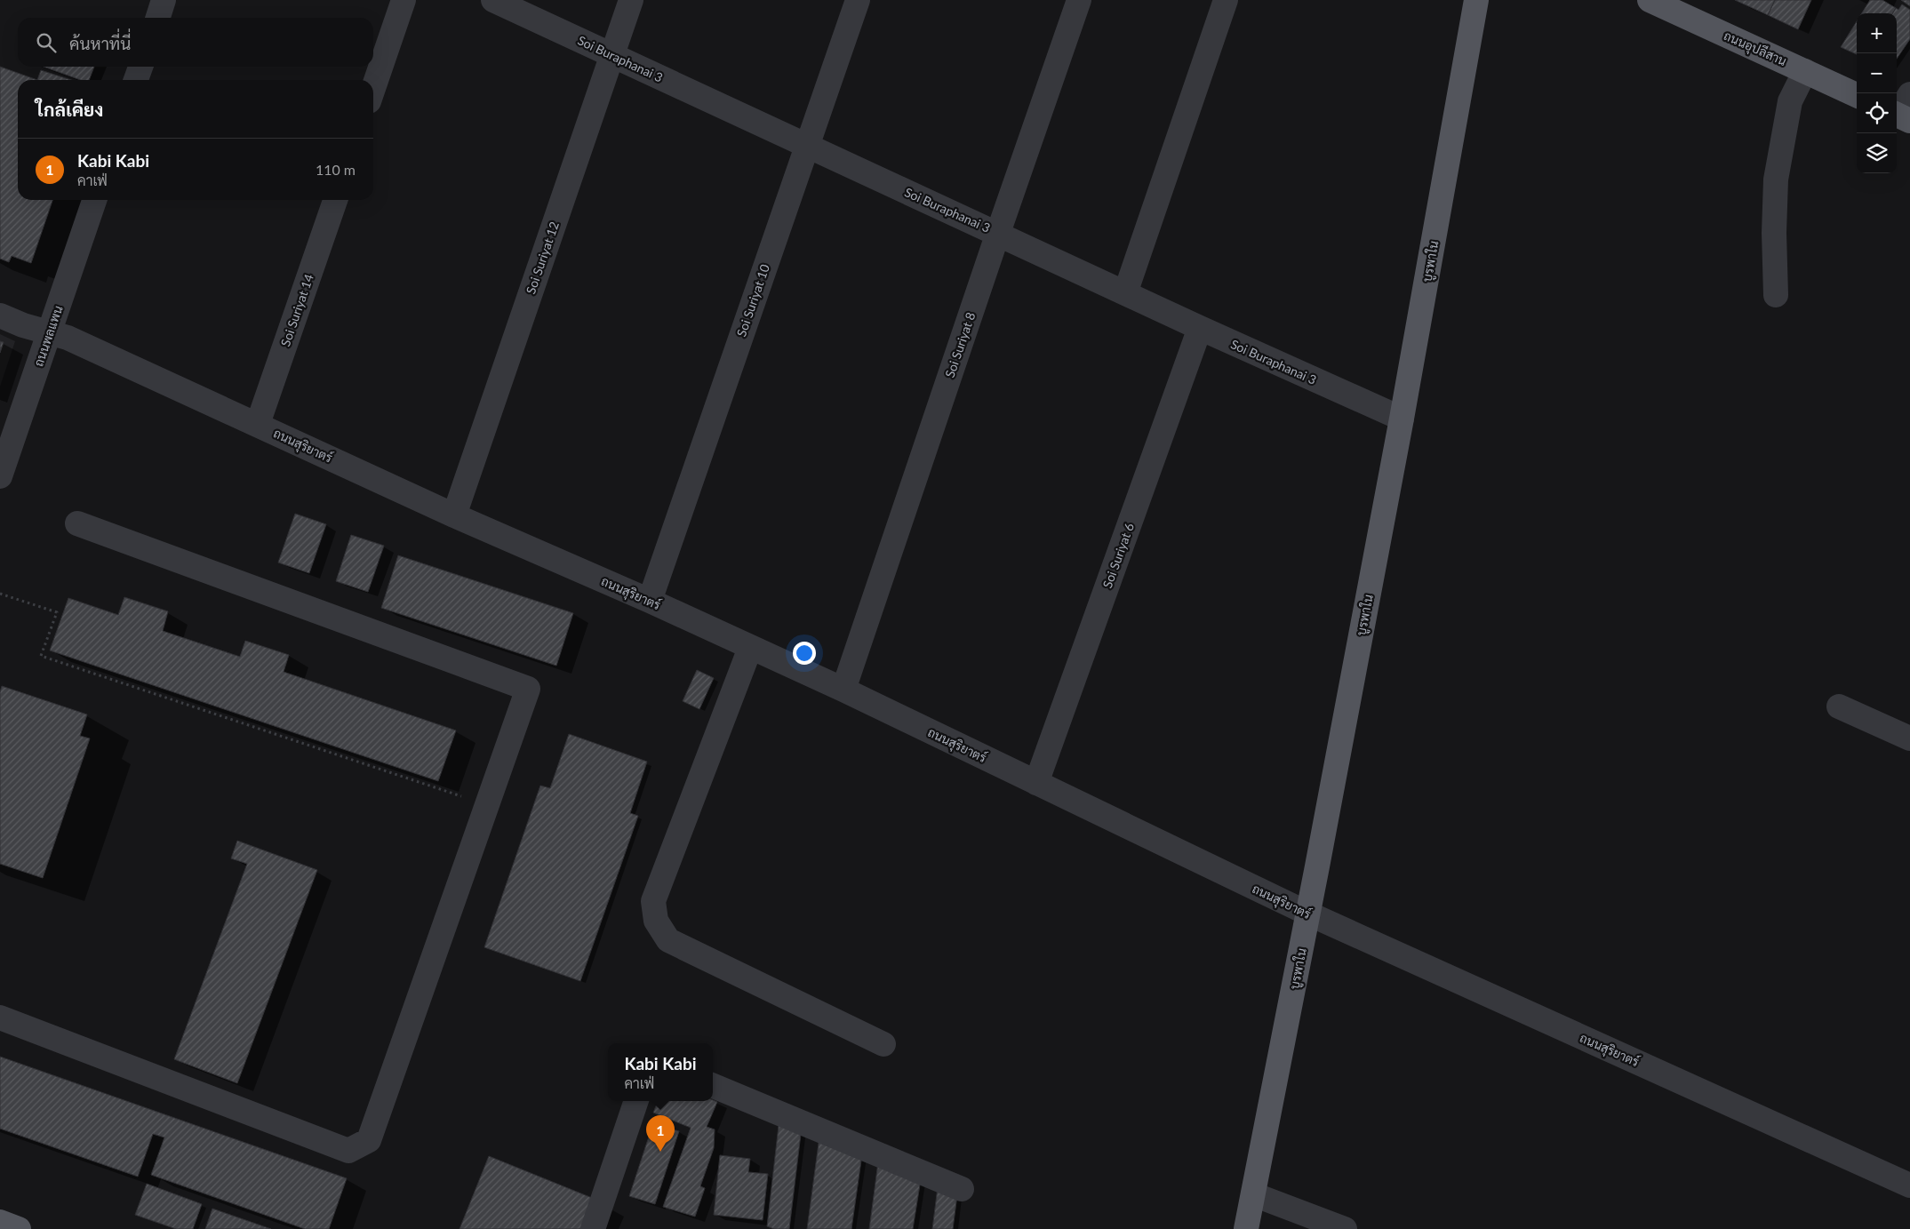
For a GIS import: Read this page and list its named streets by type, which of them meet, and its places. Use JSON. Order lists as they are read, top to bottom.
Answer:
{
  "streets": {
    "main road": ["ถนนอุปลีสาน", "บูรพาใน"],
    "street": [
      "Soi Buraphanai 3",
      "Soi Suriyat 12",
      "Soi Suriyat 10",
      "Soi Suriyat 14",
      "ถนนพลแพน",
      "Soi Suriyat 8",
      "ถนนสุริยาตร์",
      "Soi Suriyat 6"
    ]
  },
  "crossings": [
    ["Soi Buraphanai 3", "Soi Suriyat 12"],
    ["Soi Buraphanai 3", "บูรพาใน"],
    ["Soi Buraphanai 3", "Soi Suriyat 10"],
    ["Soi Buraphanai 3", "Soi Suriyat 8"],
    ["Soi Buraphanai 3", "Soi Suriyat 6"],
    ["Soi Suriyat 12", "ถนนสุริยาตร์"],
    ["บูรพาใน", "ถนนสุริยาตร์"],
    ["Soi Suriyat 10", "ถนนสุริยาตร์"],
    ["Soi Suriyat 14", "ถนนสุริยาตร์"],
    ["ถนนพลแพน", "ถนนสุริยาตร์"],
    ["Soi Suriyat 8", "ถนนสุริยาตร์"],
    ["ถนนสุริยาตร์", "Soi Suriyat 6"]
  ],
  "page": {
    "map_buttons": ["+", "−"],
    "search": "ค้นหาที่นี่",
    "heading": "ใกล้เคียง",
    "list": [
      {
        "mark": "1",
        "name": "Kabi Kabi",
        "note": "คาเฟ่",
        "value": "110 m"
      }
    ],
    "popup": ["Kabi Kabi", "คาเฟ่"],
    "pins": "1"
  }
}
